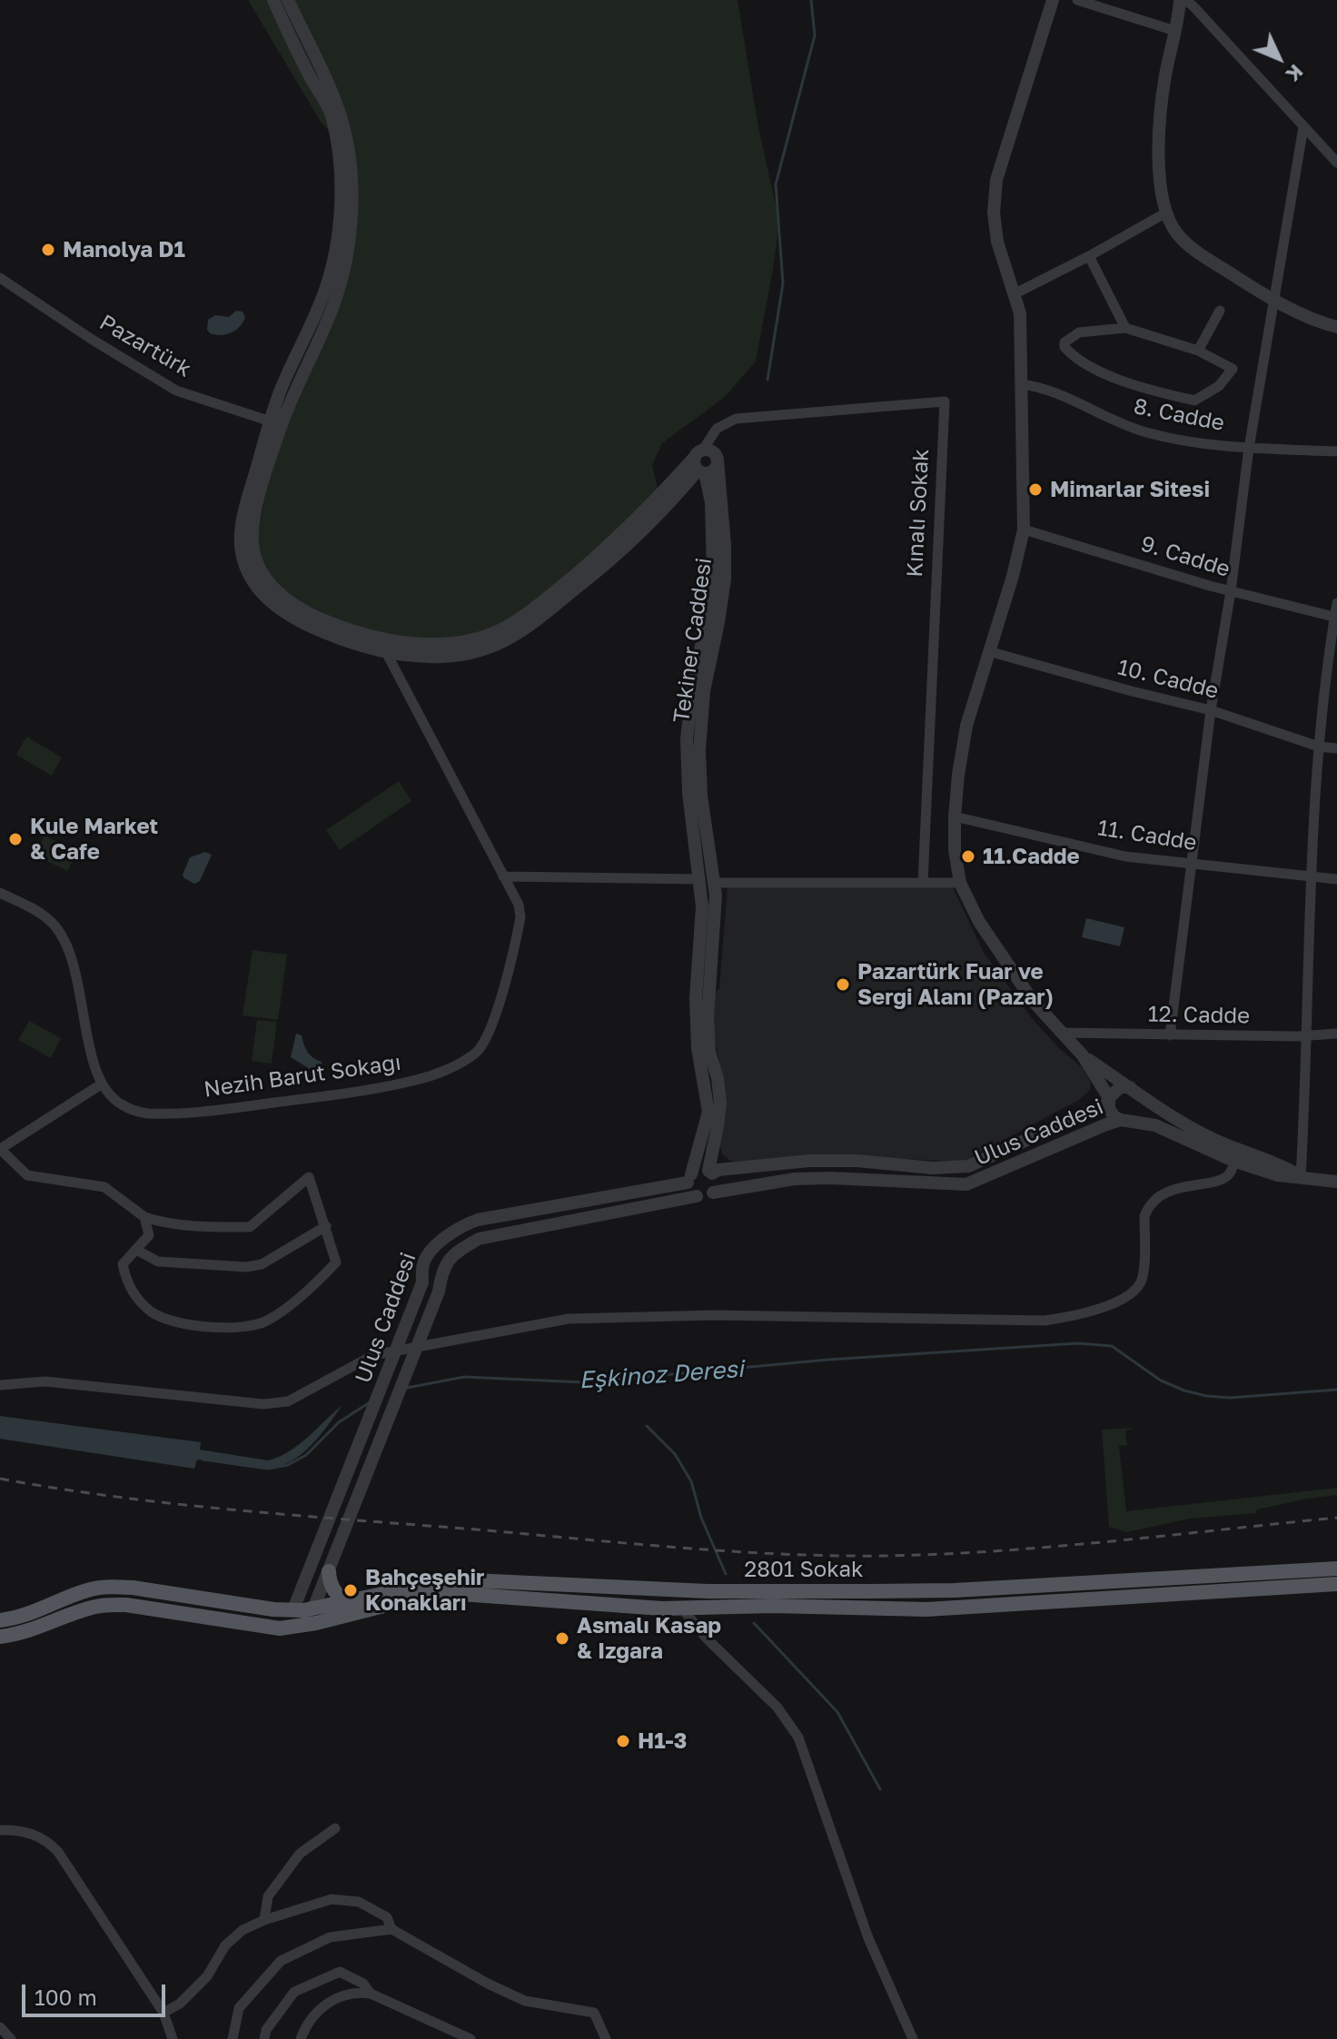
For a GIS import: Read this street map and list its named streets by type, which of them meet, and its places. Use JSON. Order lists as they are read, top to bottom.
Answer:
{
  "streets": {
    "main road": ["2801 Sokak"],
    "street": [
      "Pazartürk",
      "8. Cadde",
      "Kınalı Sokak",
      "9. Cadde",
      "Tekiner Caddesi",
      "10. Cadde",
      "11. Cadde",
      "12. Cadde",
      "Nezih Barut Sokağı",
      "Ulus Caddesi"
    ]
  },
  "crossings": [
    ["Kınalı Sokak", "Tekiner Caddesi"],
    ["Tekiner Caddesi", "Ulus Caddesi"],
    ["Ulus Caddesi", "2801 Sokak"]
  ],
  "water": ["Eşkinoz Deresi"],
  "places": [
    "Manolya D1",
    "Mimarlar Sitesi",
    "Kule Market & Cafe",
    "11.Cadde",
    "Pazartürk Fuar ve Sergi Alanı (Pazar)",
    "Bahçeşehir Konakları",
    "Asmalı Kasap & Izgara",
    "H1-3"
  ],
  "scale_bar": "100 m",
  "north": "bottom right"
}
